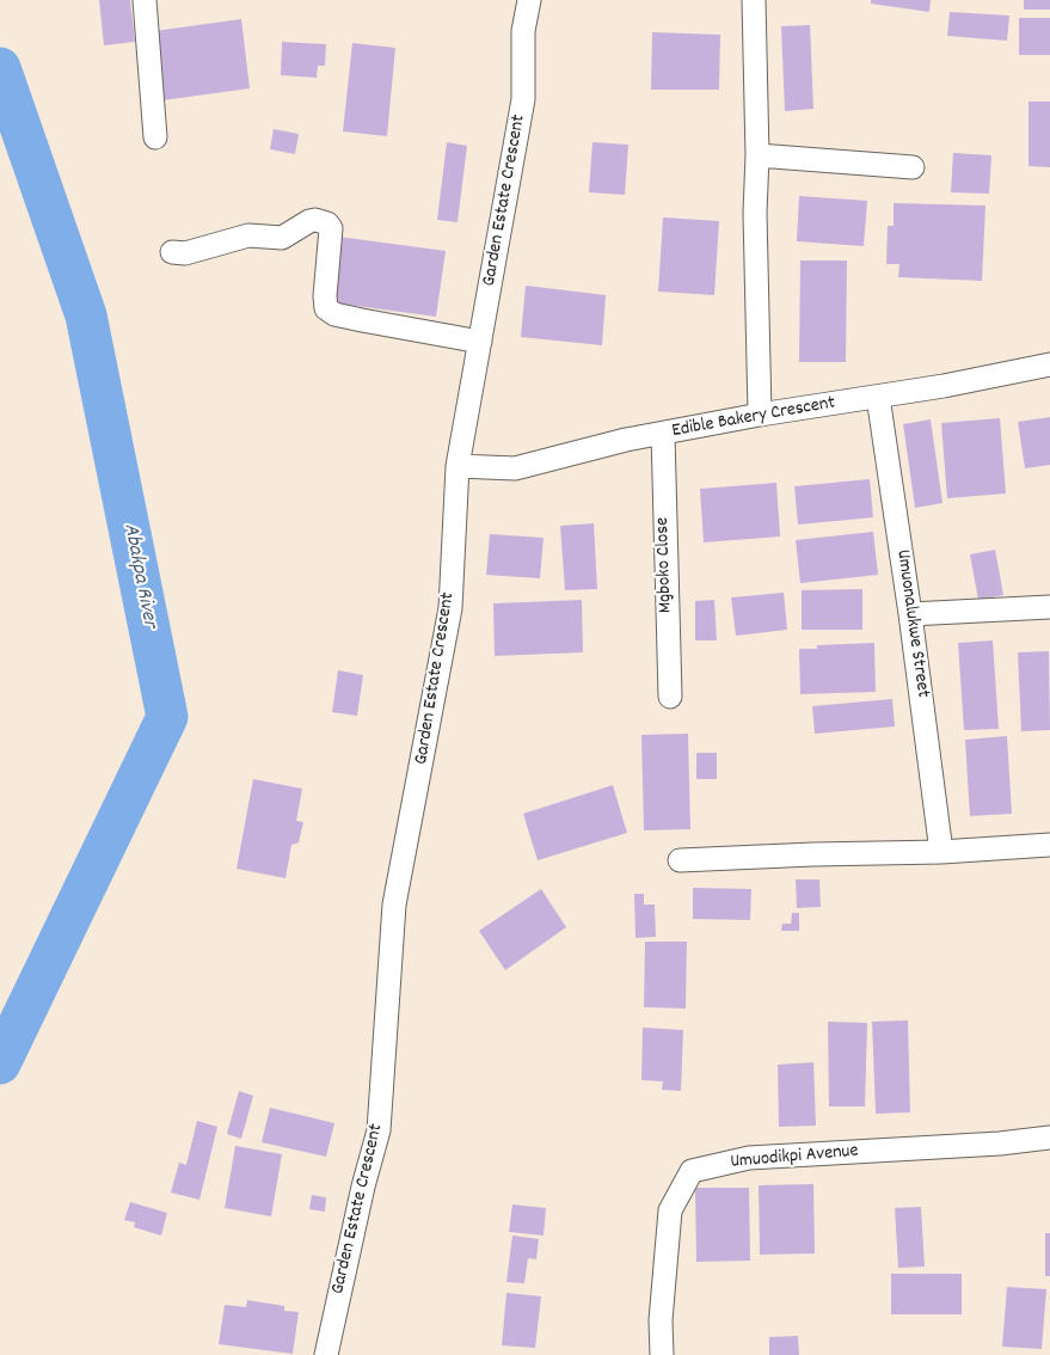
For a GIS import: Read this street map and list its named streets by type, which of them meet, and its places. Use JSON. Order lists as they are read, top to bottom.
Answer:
{
  "streets": {
    "street": [
      "Garden Estate Crescent",
      "Edible Bakery Crescent",
      "Mgboko Close",
      "Umuonalukwe Street",
      "Umuodikpi Avenue"
    ]
  },
  "crossings": [
    ["Garden Estate Crescent", "Edible Bakery Crescent"],
    ["Edible Bakery Crescent", "Mgboko Close"],
    ["Edible Bakery Crescent", "Umuonalukwe Street"]
  ],
  "water": ["Abakpa River"]
}
